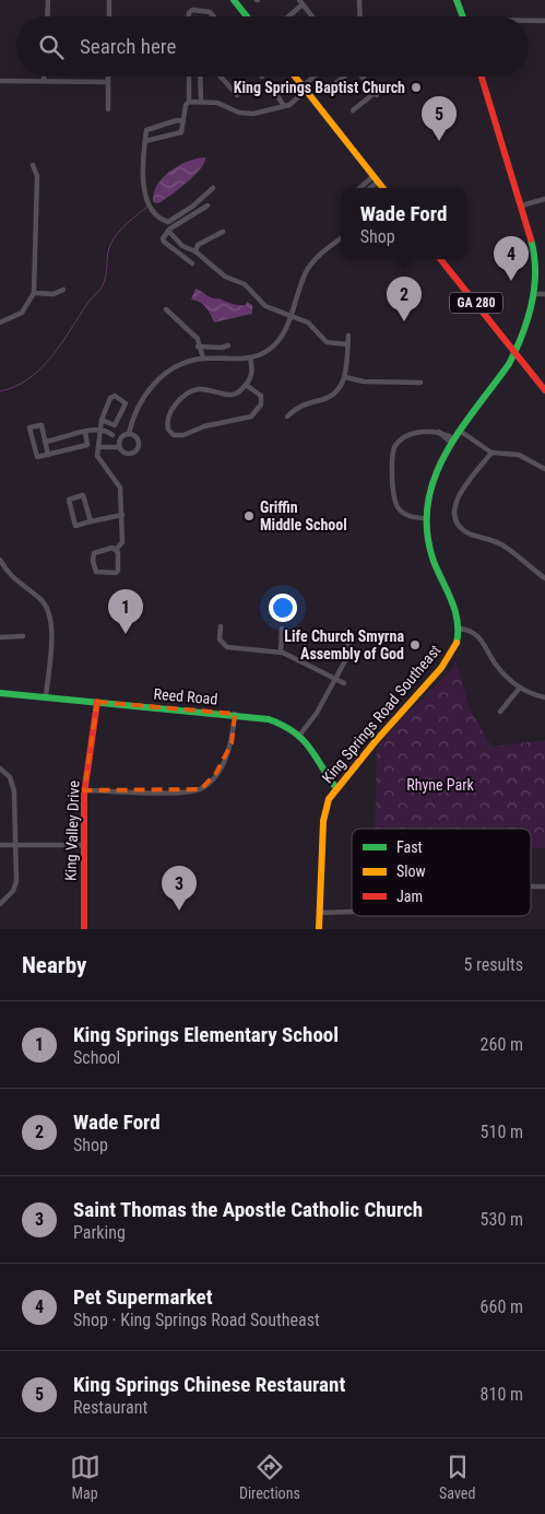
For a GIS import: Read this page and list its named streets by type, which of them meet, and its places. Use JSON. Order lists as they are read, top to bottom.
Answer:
{
  "streets": {
    "street": [
      "GA 280",
      "Reed Road",
      "King Springs Road Southeast",
      "King Valley Drive"
    ]
  },
  "crossings": [
    ["Reed Road", "King Springs Road Southeast"],
    ["Reed Road", "King Valley Drive"]
  ],
  "parks": ["Rhyne Park"],
  "places": ["King Springs Baptist Church", "Griffin Middle School", "Life Church Smyrna Assembly of God"],
  "legend": ["Fast", "Slow", "Jam"],
  "page": {
    "search": "Search here",
    "pins": [
      "5",
      "4",
      "2",
      "1",
      "3"
    ],
    "popup": ["Wade Ford", "Shop"],
    "heading": ["Nearby", "5 results"],
    "list": [
      {
        "mark": "1",
        "name": "King Springs Elementary School",
        "note": "School",
        "value": "260 m"
      },
      {
        "mark": "2",
        "name": "Wade Ford",
        "note": "Shop",
        "value": "510 m"
      },
      {
        "mark": "3",
        "name": "Saint Thomas the Apostle Catholic Church",
        "note": "Parking",
        "value": "530 m"
      },
      {
        "mark": "4",
        "name": "Pet Supermarket",
        "note": "Shop · King Springs Road Southeast",
        "value": "660 m"
      },
      {
        "mark": "5",
        "name": "King Springs Chinese Restaurant",
        "note": "Restaurant",
        "value": "810 m"
      }
    ],
    "nav": ["Map", "Directions", "Saved"]
  }
}
